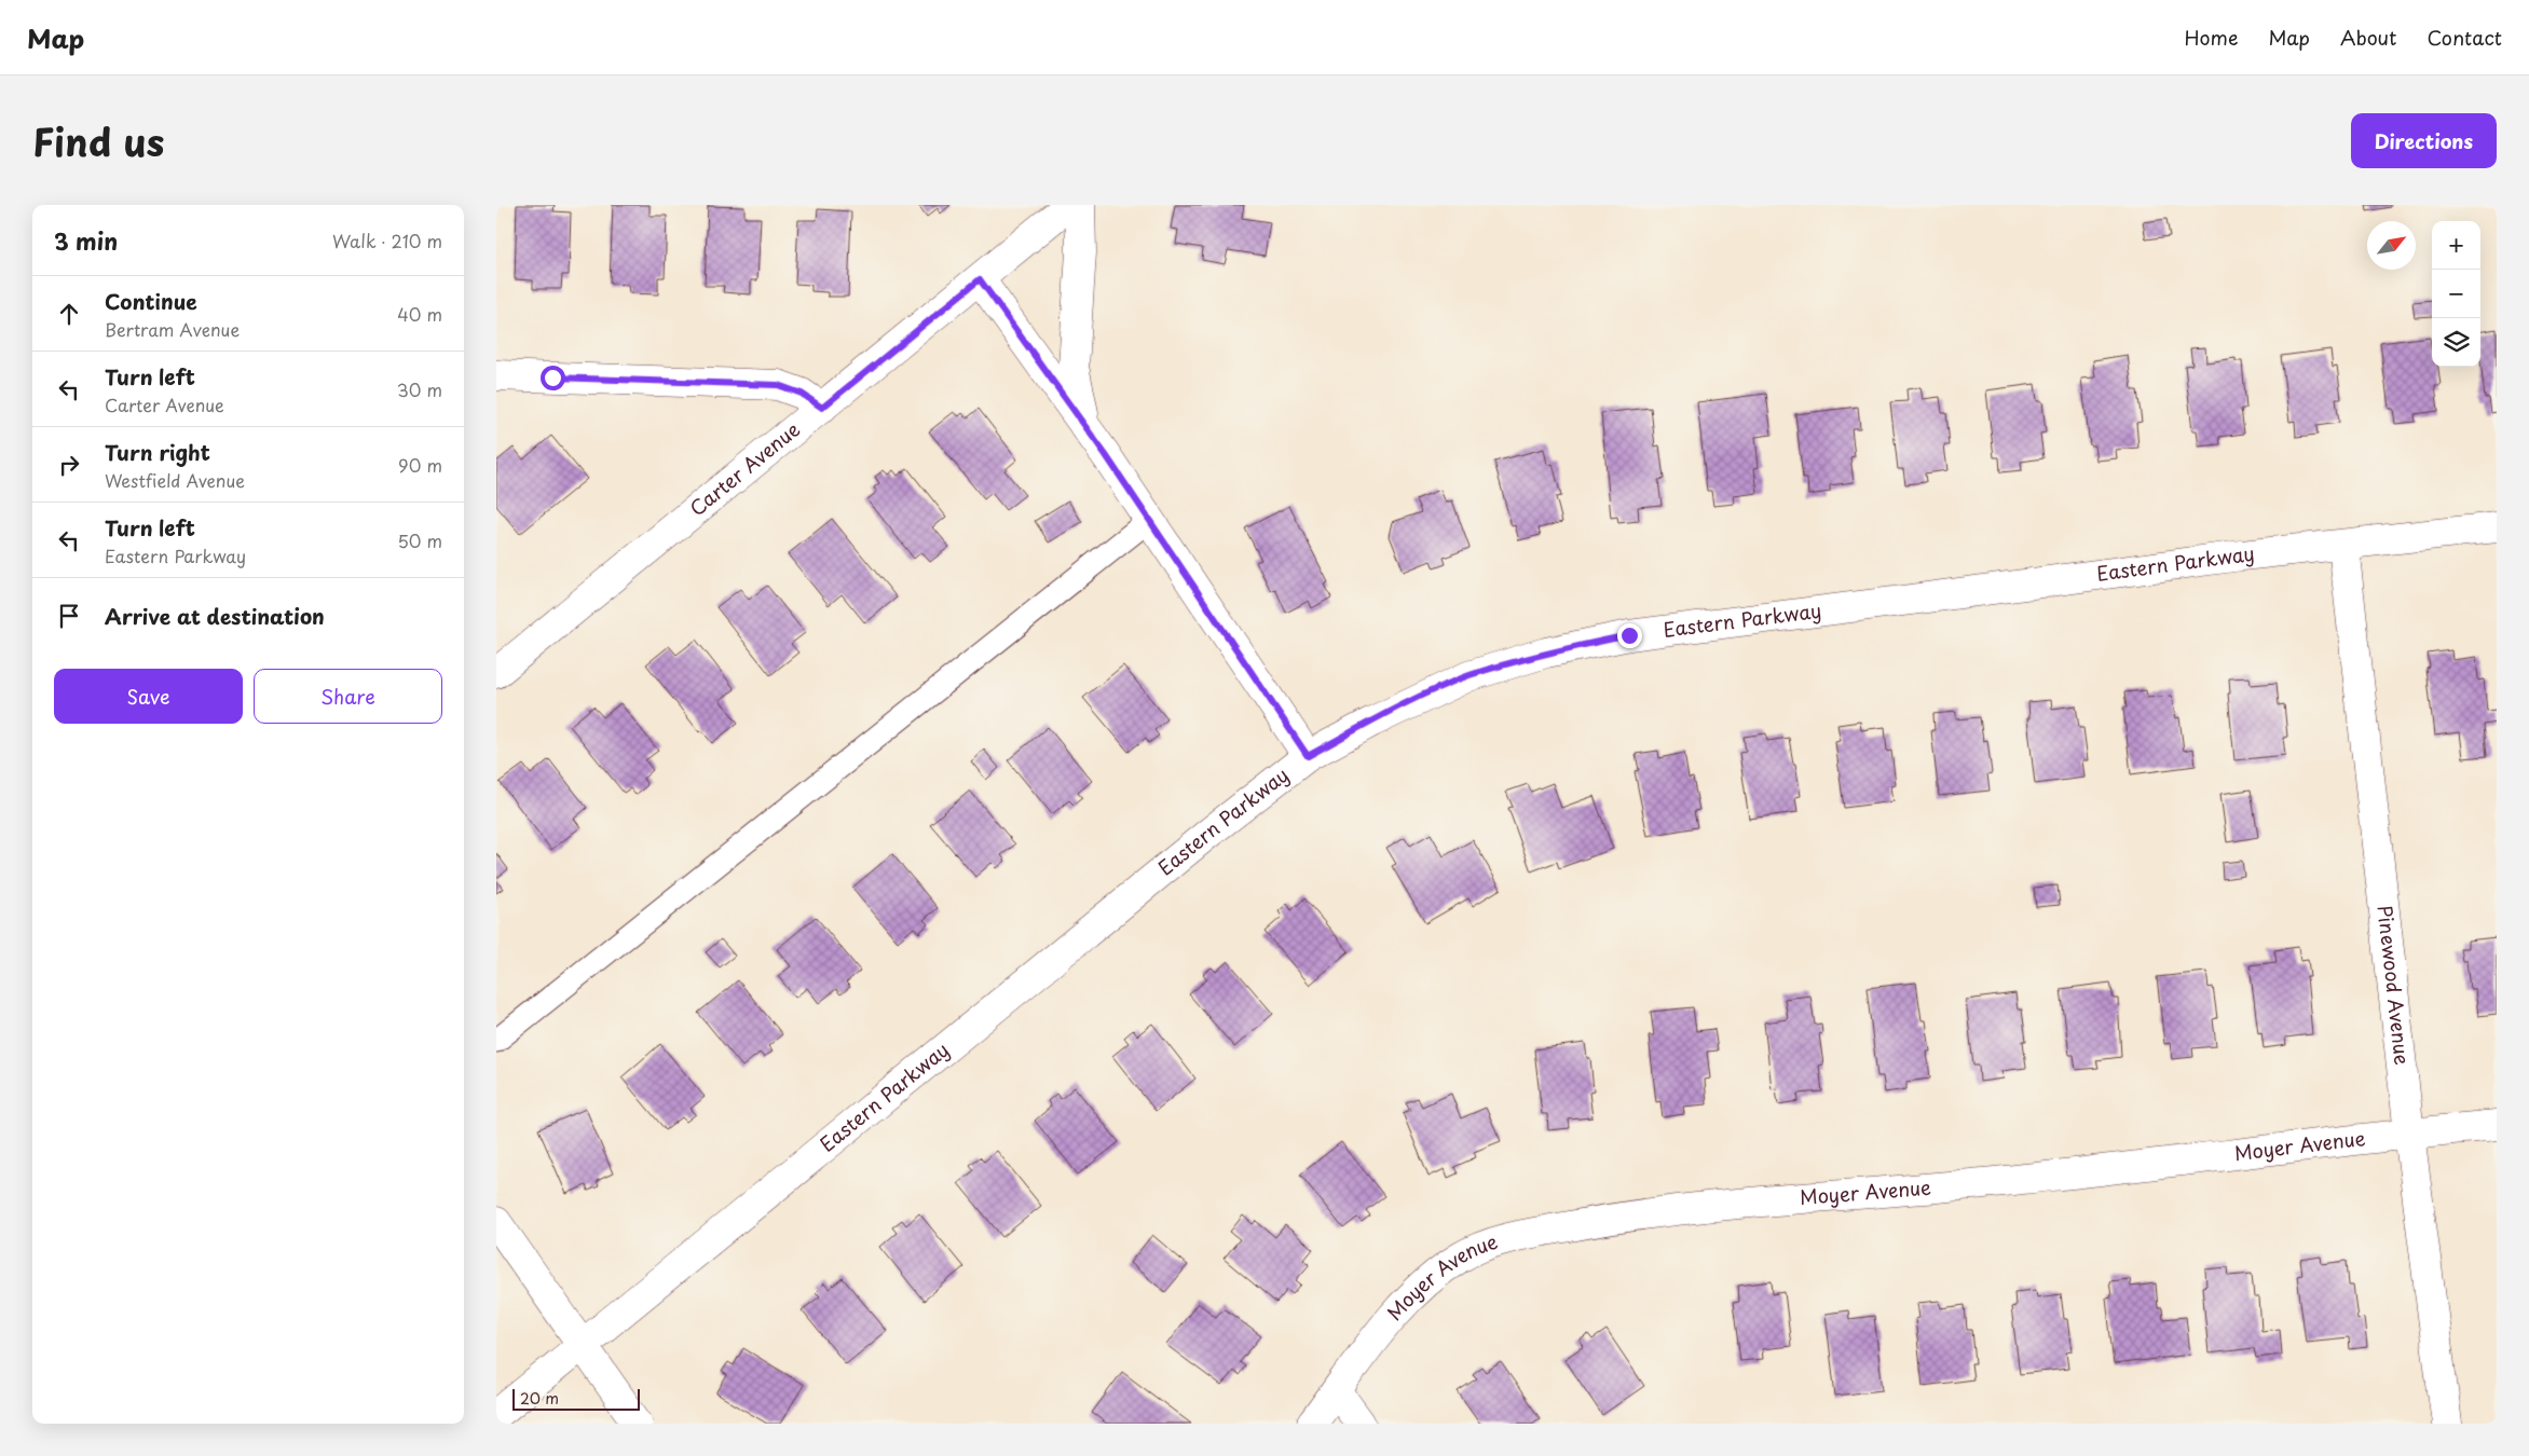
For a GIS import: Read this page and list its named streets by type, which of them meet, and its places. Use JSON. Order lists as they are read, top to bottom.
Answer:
{
  "streets": {
    "street": [
      "Carter Avenue",
      "Eastern Parkway",
      "Pinewood Avenue",
      "Moyer Avenue"
    ]
  },
  "crossings": [
    ["Eastern Parkway", "Pinewood Avenue"],
    ["Pinewood Avenue", "Moyer Avenue"]
  ],
  "scale_bar": "20 m",
  "north": "top right",
  "page": {
    "header": "Map",
    "nav": [
      "Home",
      "Map",
      "About",
      "Contact"
    ],
    "title": "Find us",
    "buttons": [
      "Directions",
      ["Save", "Share"]
    ],
    "heading": ["3 min", "Walk · 210 m"],
    "map_buttons": ["+", "−"],
    "list": [
      ["Continue", "Bertram Avenue", "40 m"],
      ["Turn left", "Carter Avenue", "30 m"],
      ["Turn right", "Westfield Avenue", "90 m"],
      ["Turn left", "Eastern Parkway", "50 m"],
      "Arrive at destination"
    ],
    "scale": "20 m"
  }
}
